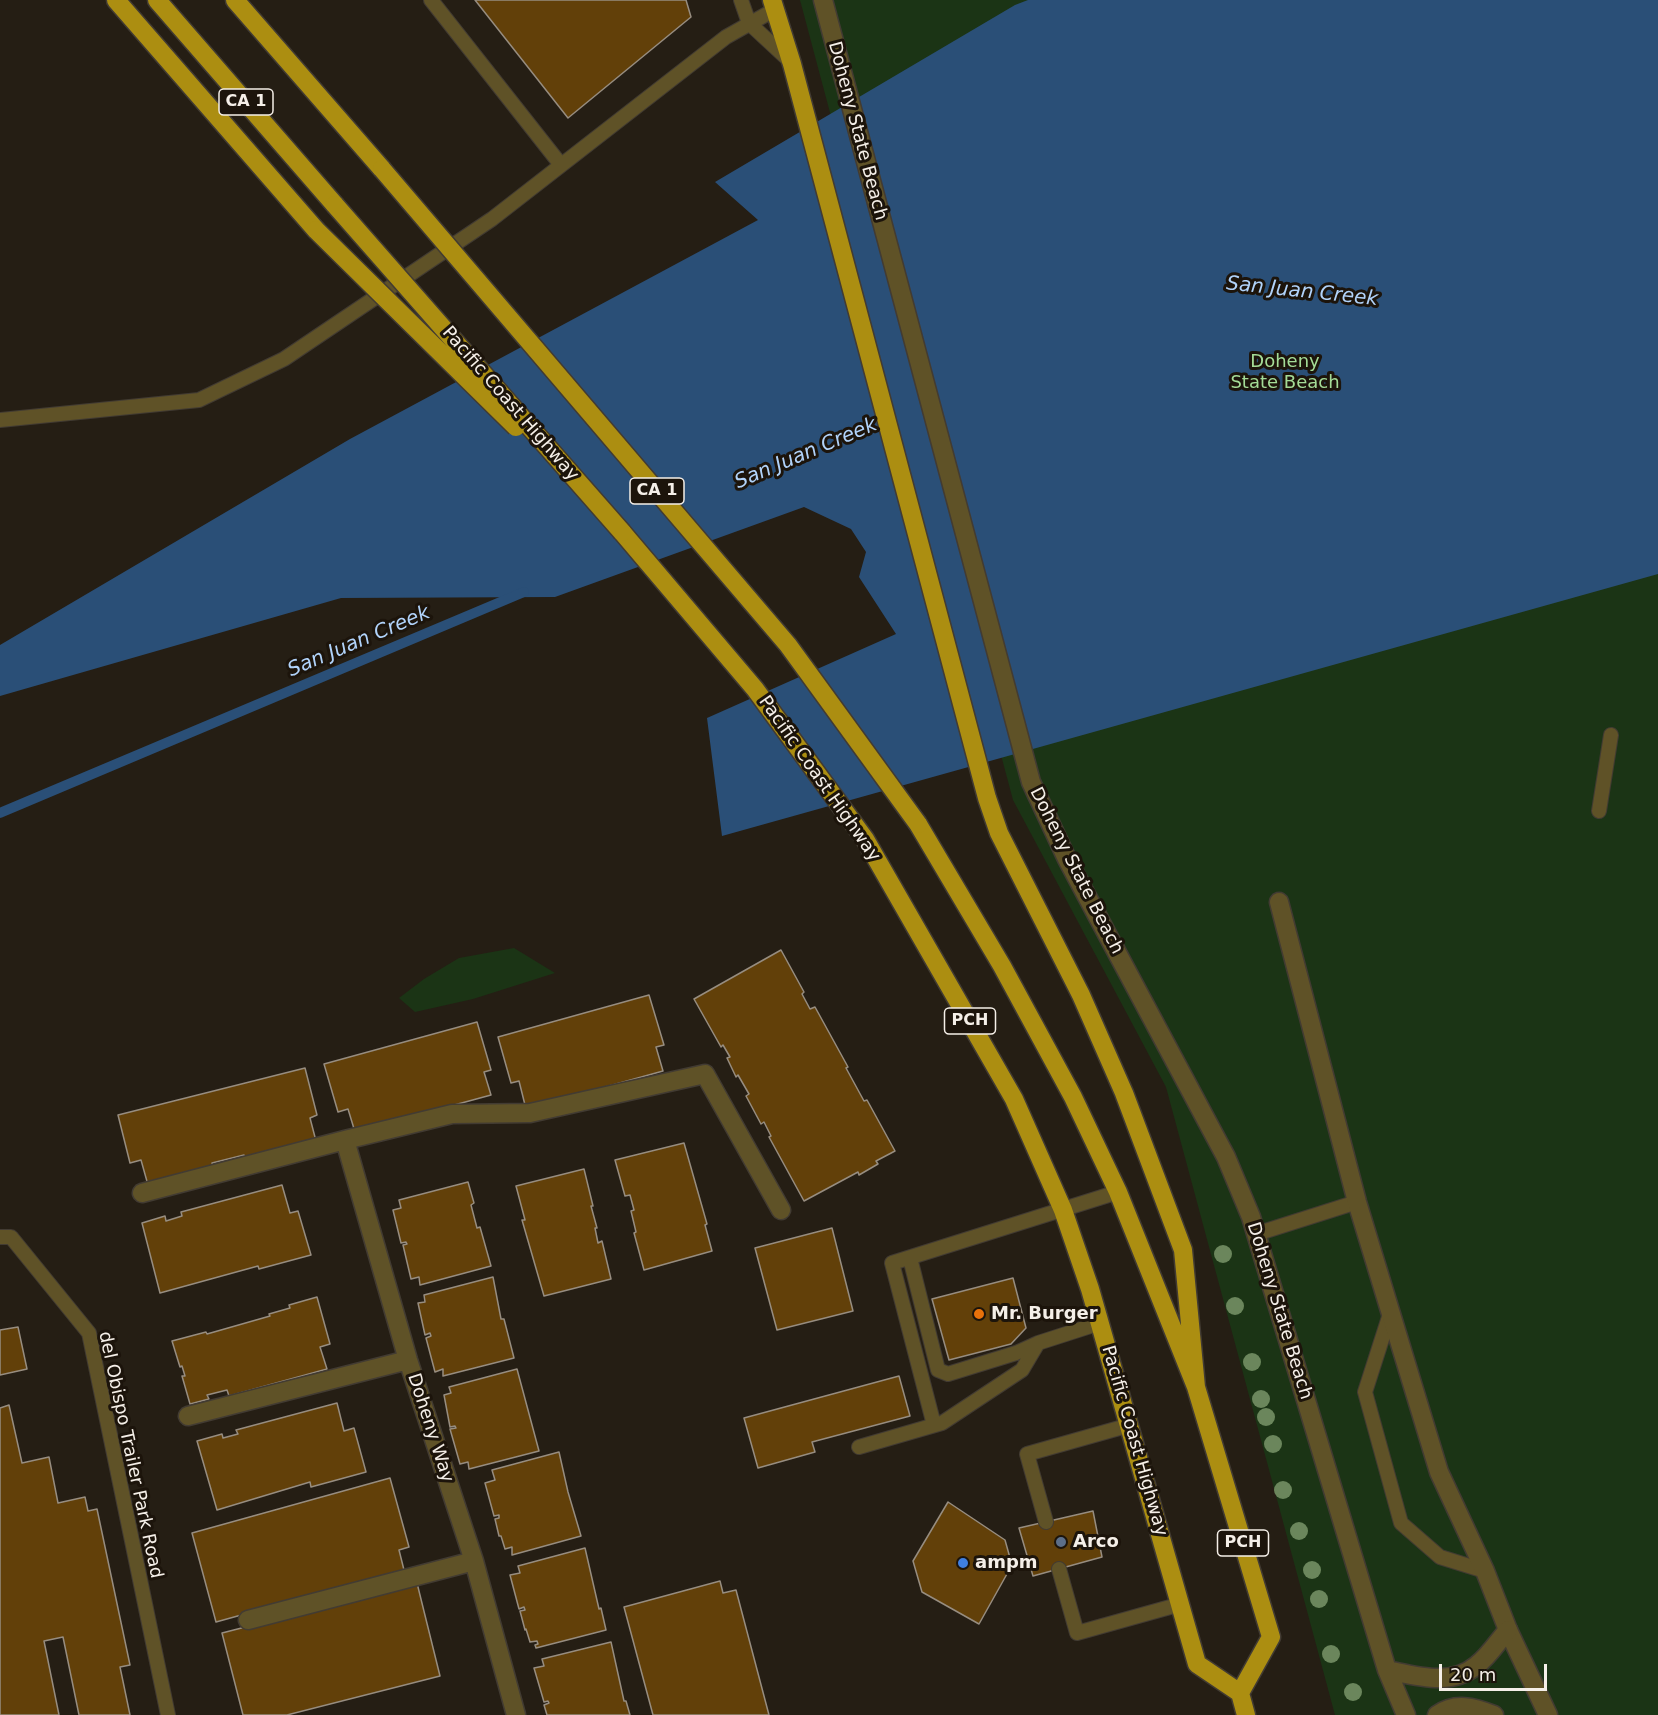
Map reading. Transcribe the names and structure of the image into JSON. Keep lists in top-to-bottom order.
{
  "streets": {
    "highway": ["CA 1", "Pacific Coast Highway", "PCH"],
    "street": ["Doheny State Beach", "Doheny Way"],
    "lane": ["del Obispo Trailer Park Road"]
  },
  "crossings": [
    ["CA 1", "PCH"],
    ["Pacific Coast Highway", "PCH"]
  ],
  "water": ["San Juan Creek"],
  "parks": ["Doheny State Beach"],
  "places": ["Mr. Burger", "Arco", "ampm"],
  "scale_bar": "20 m"
}
